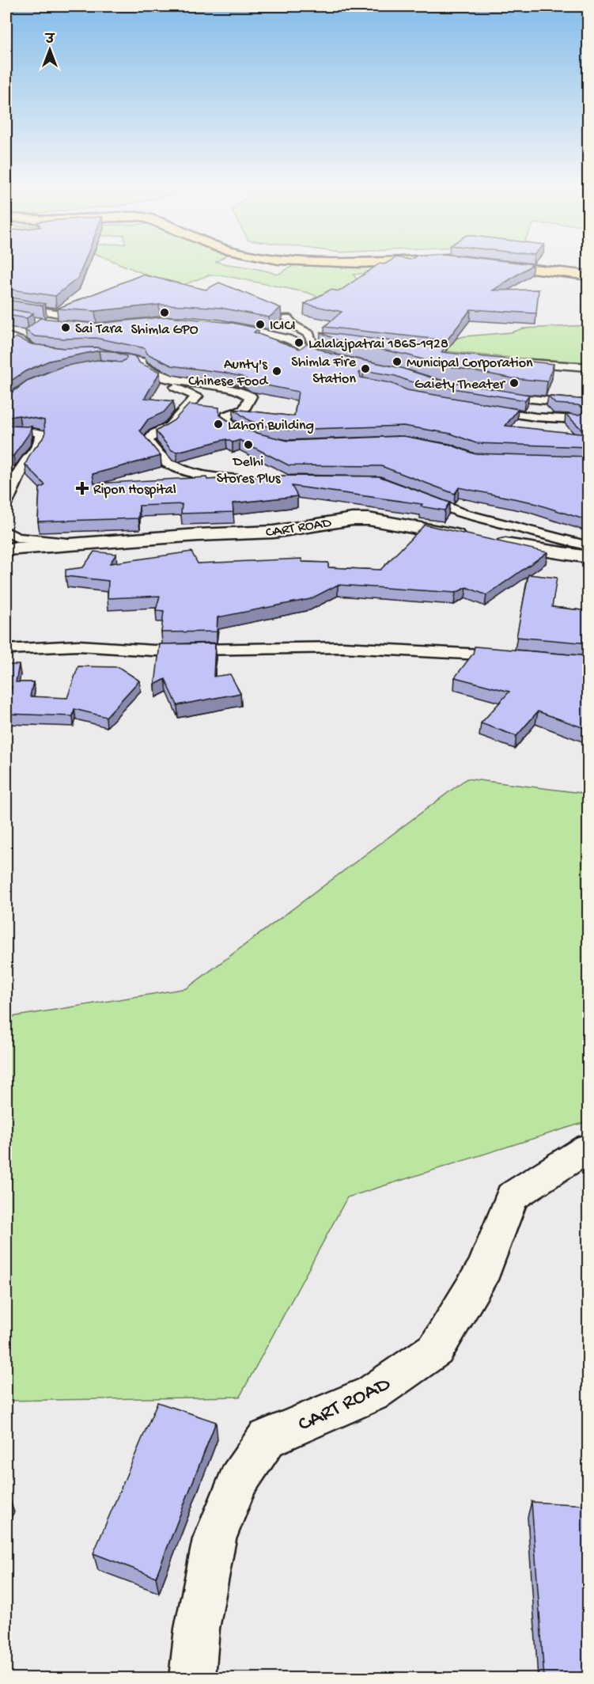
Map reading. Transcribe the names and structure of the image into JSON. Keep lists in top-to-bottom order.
{
  "streets": {
    "main road": ["CART ROAD"]
  },
  "places": {
    "other": [
      "Shimla GPO",
      "ICICI",
      "Sai Tara",
      "Lalalajpatrai 1865-1928",
      "Municipal Corporation",
      "Shimla Fire Station",
      "Aunty's Chinese Food",
      "Gaiety Theater",
      "Lahori Building",
      "Delhi Stores Plus"
    ],
    "health": ["Ripon Hospital"]
  },
  "north": "top"
}
